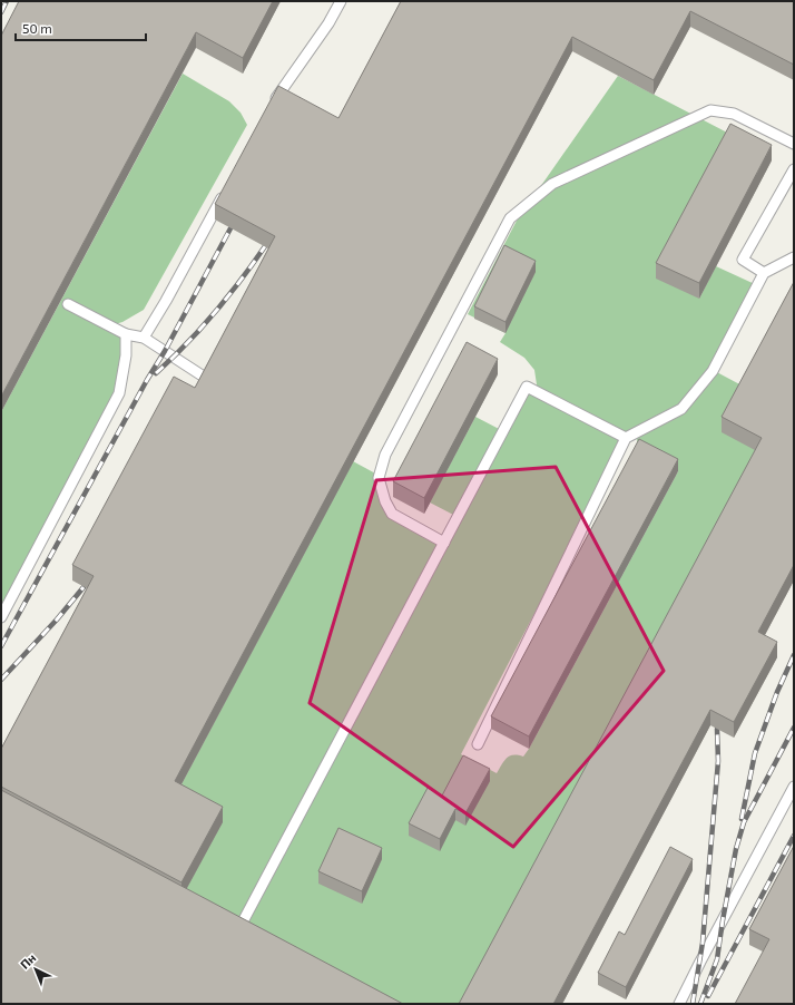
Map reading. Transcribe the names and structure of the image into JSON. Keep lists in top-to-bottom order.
{
  "scale_bar": "50 m",
  "north": "top left"
}
